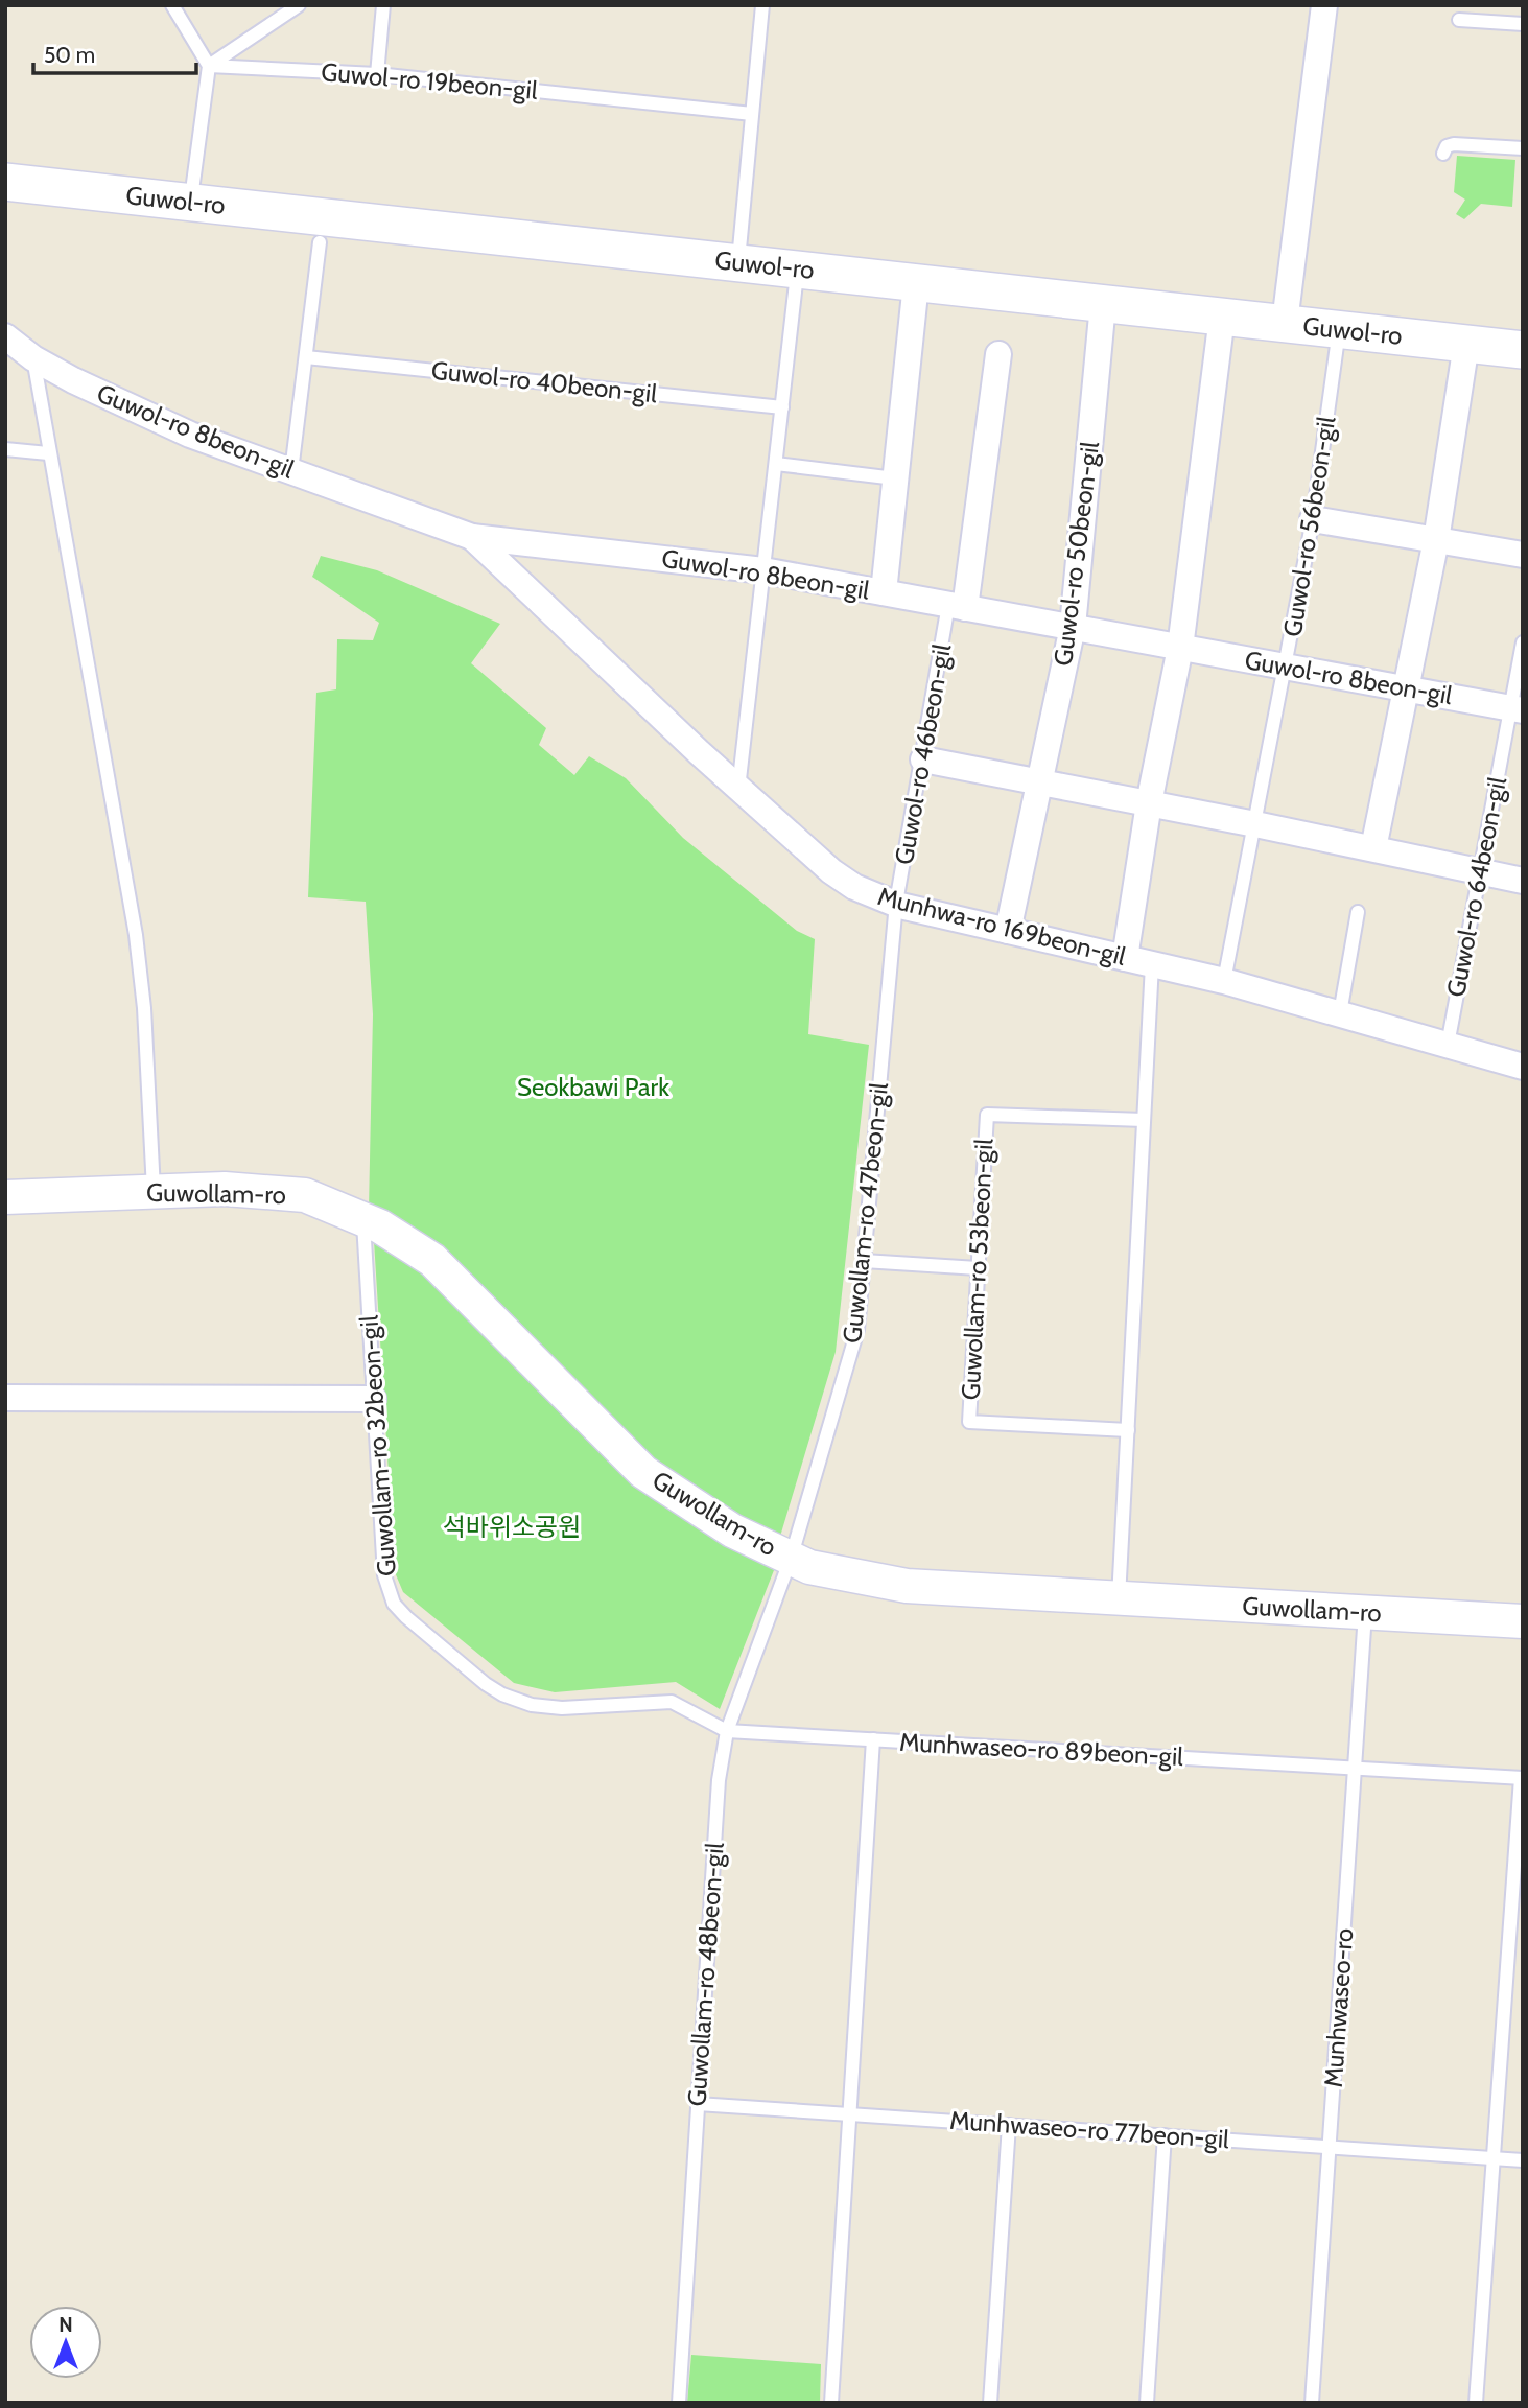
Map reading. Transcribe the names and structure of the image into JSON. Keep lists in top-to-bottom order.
{
  "streets": {
    "main road": ["Guwol-ro"],
    "street": [
      "Guwol-ro 8beon-gil",
      "Guwol-ro 50beon-gil",
      "Munhwa-ro 169beon-gil",
      "Guwollam-ro"
    ],
    "lane": [
      "Guwol-ro 19beon-gil",
      "Guwol-ro 40beon-gil",
      "Guwol-ro 56beon-gil",
      "Guwol-ro 46beon-gil",
      "Guwol-ro 64beon-gil",
      "Guwollam-ro 47beon-gil",
      "Guwollam-ro 53beon-gil",
      "Guwollam-ro 32beon-gil",
      "Munhwaseo-ro 89beon-gil",
      "Guwollam-ro 48beon-gil",
      "Munhwaseo-ro",
      "Munhwaseo-ro 77beon-gil"
    ]
  },
  "crossings": [
    ["Guwol-ro", "Guwol-ro 56beon-gil"],
    ["Guwol-ro", "Guwol-ro 50beon-gil"],
    ["Guwol-ro 8beon-gil", "Guwol-ro 56beon-gil"],
    ["Guwol-ro 8beon-gil", "Guwol-ro 50beon-gil"],
    ["Guwol-ro 8beon-gil", "Guwol-ro 46beon-gil"],
    ["Guwol-ro 8beon-gil", "Guwol-ro 64beon-gil"],
    ["Guwol-ro 8beon-gil", "Munhwa-ro 169beon-gil"],
    ["Guwol-ro 56beon-gil", "Munhwa-ro 169beon-gil"],
    ["Guwol-ro 50beon-gil", "Munhwa-ro 169beon-gil"],
    ["Guwol-ro 46beon-gil", "Munhwa-ro 169beon-gil"],
    ["Guwol-ro 46beon-gil", "Guwollam-ro 47beon-gil"],
    ["Guwol-ro 64beon-gil", "Munhwa-ro 169beon-gil"],
    ["Munhwa-ro 169beon-gil", "Guwollam-ro 47beon-gil"],
    ["Guwollam-ro", "Guwollam-ro 47beon-gil"],
    ["Guwollam-ro", "Guwollam-ro 32beon-gil"],
    ["Guwollam-ro", "Guwollam-ro 48beon-gil"],
    ["Guwollam-ro", "Munhwaseo-ro"],
    ["Guwollam-ro 47beon-gil", "Guwollam-ro 48beon-gil"],
    ["Guwollam-ro 32beon-gil", "Munhwaseo-ro 89beon-gil"],
    ["Guwollam-ro 32beon-gil", "Guwollam-ro 48beon-gil"],
    ["Munhwaseo-ro 89beon-gil", "Guwollam-ro 48beon-gil"],
    ["Munhwaseo-ro 89beon-gil", "Munhwaseo-ro"],
    ["Guwollam-ro 48beon-gil", "Munhwaseo-ro 77beon-gil"],
    ["Munhwaseo-ro", "Munhwaseo-ro 77beon-gil"]
  ],
  "parks": ["Seokbawi Park", "석바위소공원"],
  "scale_bar": "50 m",
  "north": "top"
}
